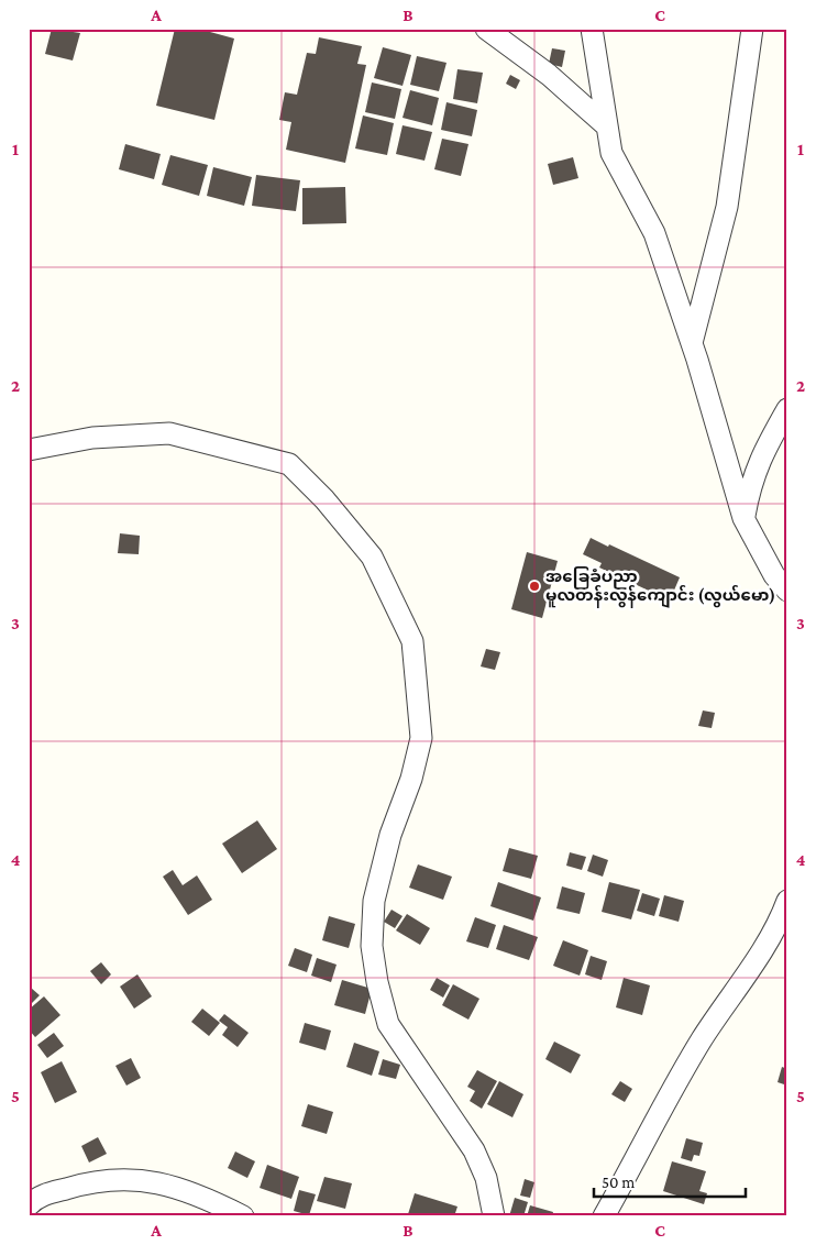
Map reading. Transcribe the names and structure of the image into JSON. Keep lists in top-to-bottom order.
{
  "places": ["အခြေခံပညာ မူလတန်းလွန်ကျောင်း (လွယ်မော)"],
  "scale_bar": "50 m",
  "grid": {
    "columns": ["A", "B", "C"],
    "rows": [
      "1",
      "2",
      "3",
      "4",
      "5"
    ]
  }
}
